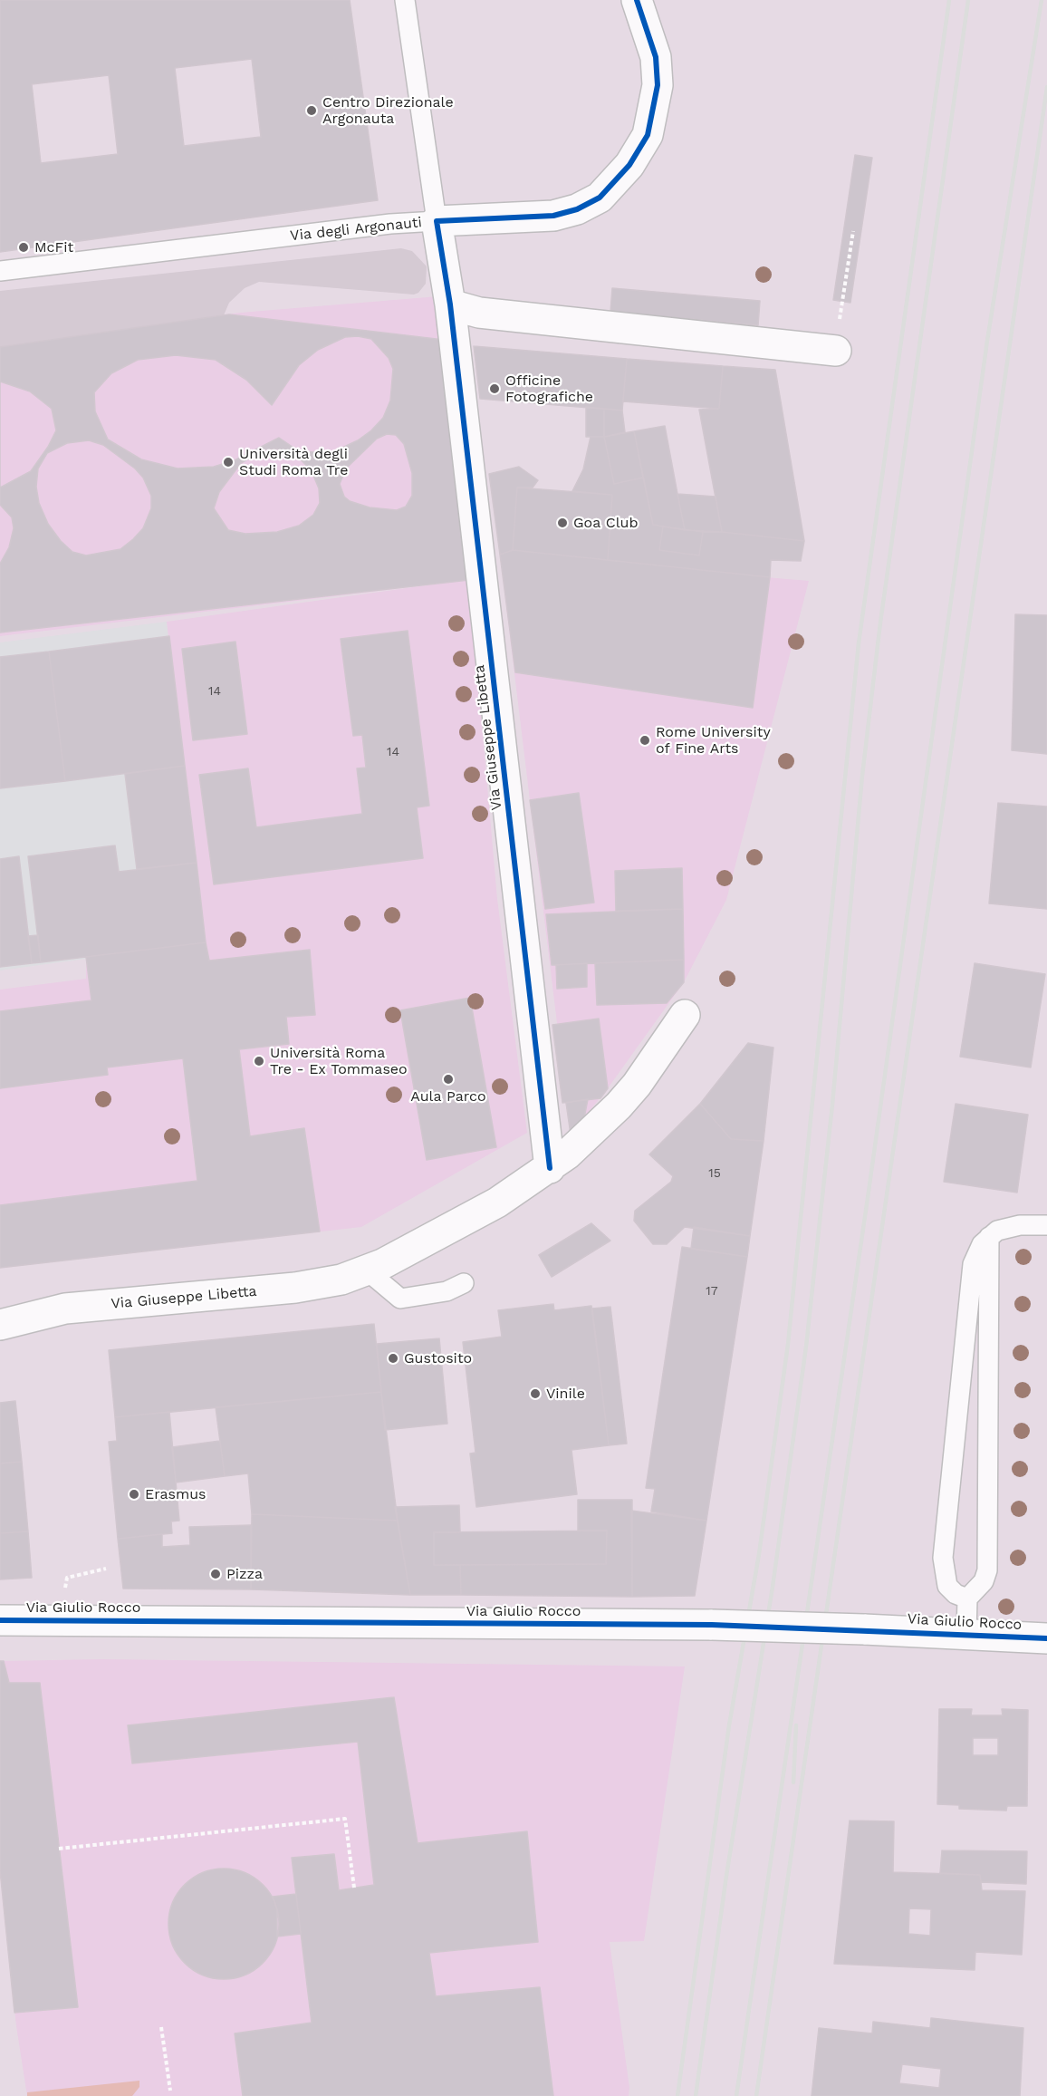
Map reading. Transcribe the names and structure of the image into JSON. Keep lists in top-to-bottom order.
{
  "streets": {
    "street": ["Via degli Argonauti", "Via Giuseppe Libetta", "Via Giulio Rocco"]
  },
  "crossings": [
    ["Via degli Argonauti", "Via Giuseppe Libetta"]
  ],
  "places": [
    "Centro Direzionale Argonauta",
    "McFit",
    "Officine Fotografiche",
    "Università degli Studi Roma Tre",
    "Goa Club",
    "Rome University of Fine Arts",
    "Università Roma Tre - Ex Tommaseo",
    "Aula Parco",
    "Gustosito",
    "Vinile",
    "Erasmus",
    "Pizza"
  ],
  "house_numbers": [
    "14",
    "14",
    "15",
    "17"
  ]
}
